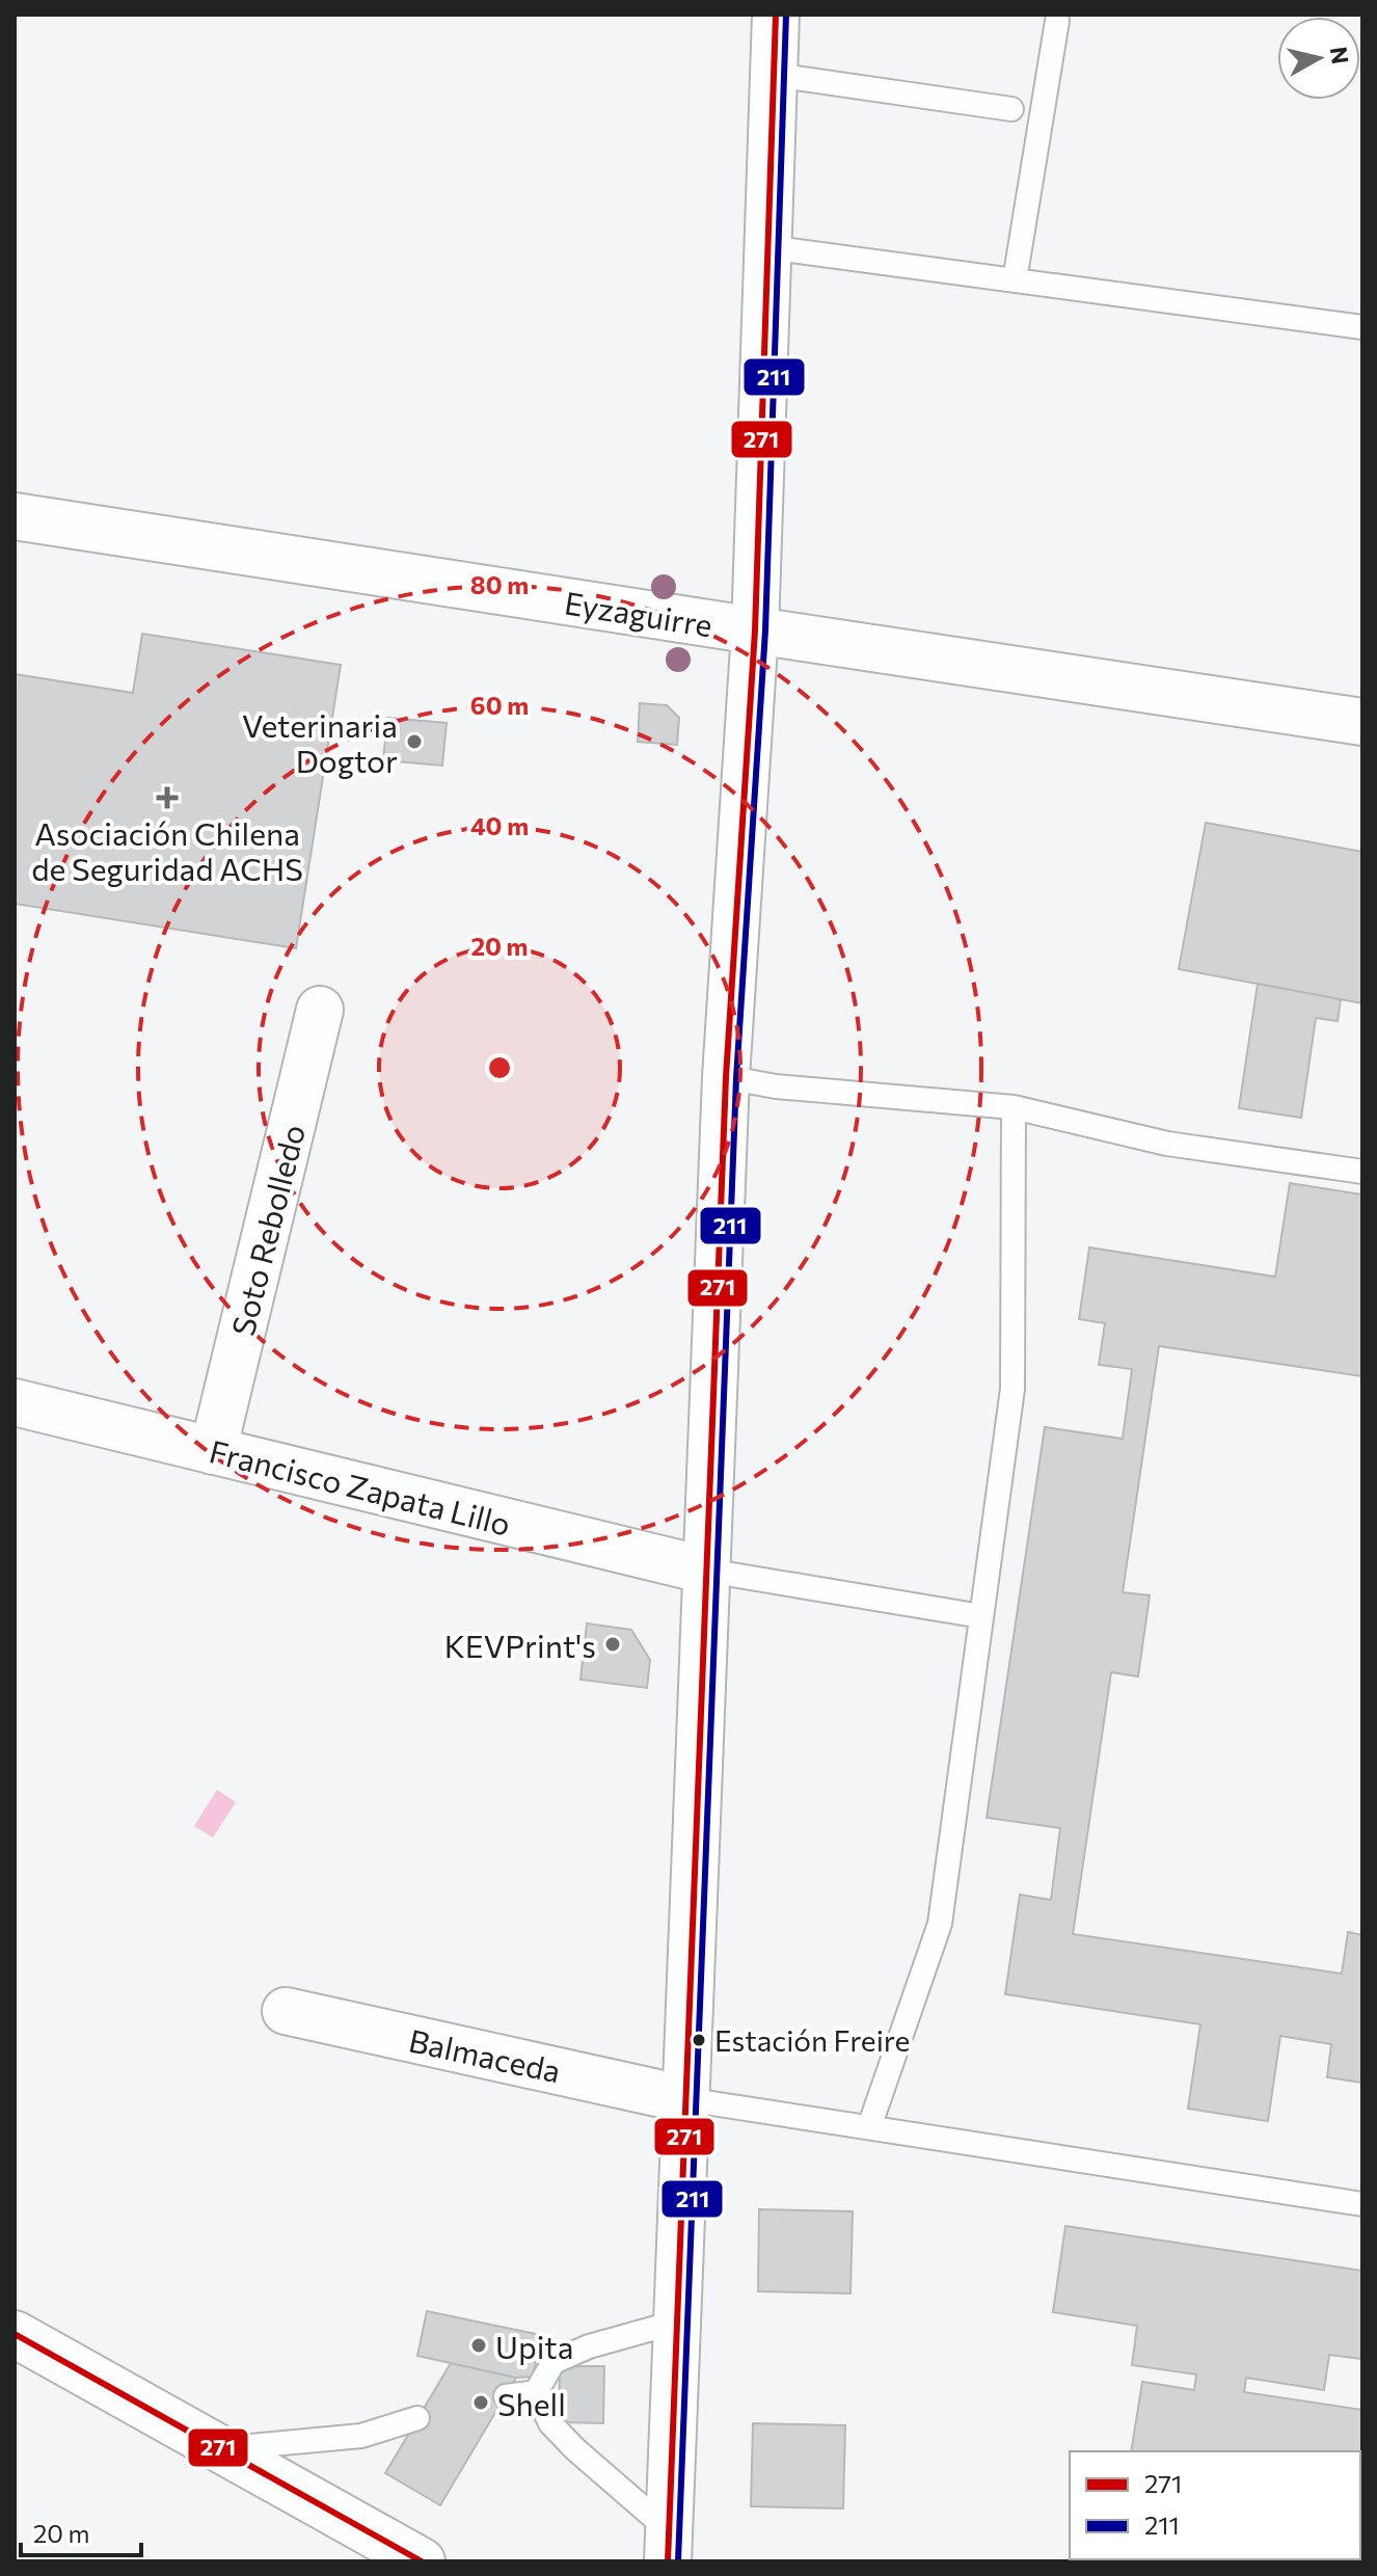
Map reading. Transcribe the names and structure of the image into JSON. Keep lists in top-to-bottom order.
{
  "streets": {
    "main road": [
      "Eyzaguirre",
      "Soto Rebolledo",
      "Francisco Zapata Lillo",
      "Balmaceda"
    ]
  },
  "crossings": [
    ["Soto Rebolledo", "Francisco Zapata Lillo"]
  ],
  "places": {
    "other": [
      "Veterinaria Dogtor",
      "KEVPrint's",
      "Estación Freire",
      "Upita",
      "Shell"
    ],
    "health": ["Asociación Chilena de Seguridad ACHS"]
  },
  "lines": ["transit line 271", "transit line 211"],
  "legend": ["271", "211"],
  "scale_bar": "20 m",
  "north": "right",
  "rings": [
    "80 m",
    "60 m",
    "40 m",
    "20 m"
  ]
}
